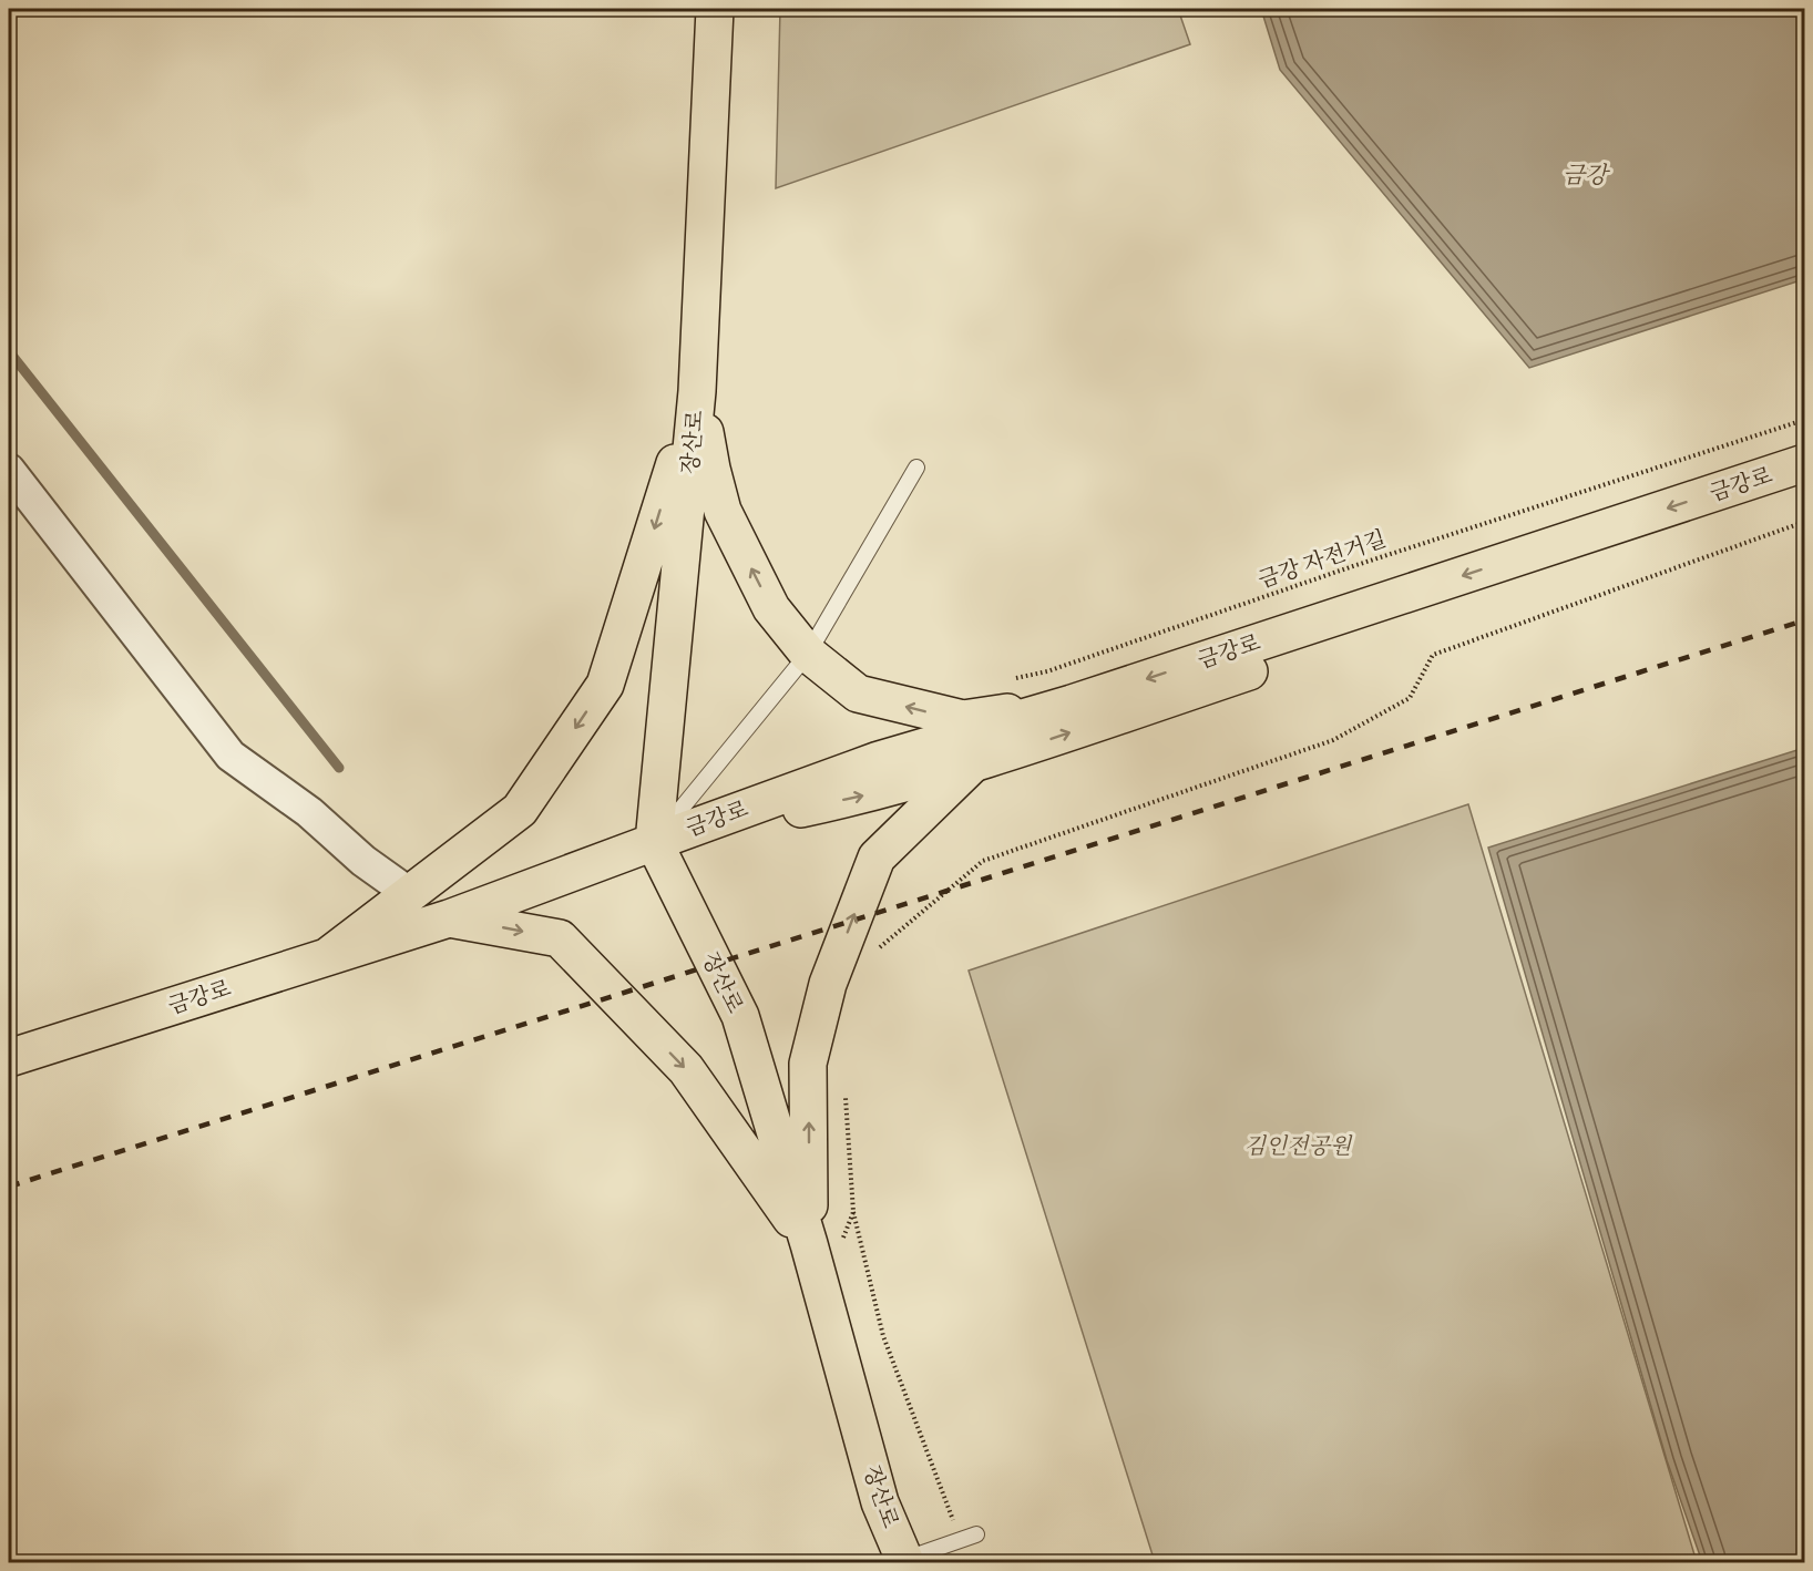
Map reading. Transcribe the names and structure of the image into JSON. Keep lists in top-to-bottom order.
{
  "streets": {
    "main road": ["장산로", "금강로"],
    "path": ["금강 자전거길"]
  },
  "crossings": [
    ["장산로", "금강로"]
  ],
  "water": ["금강"],
  "parks": ["김인전공원"]
}
